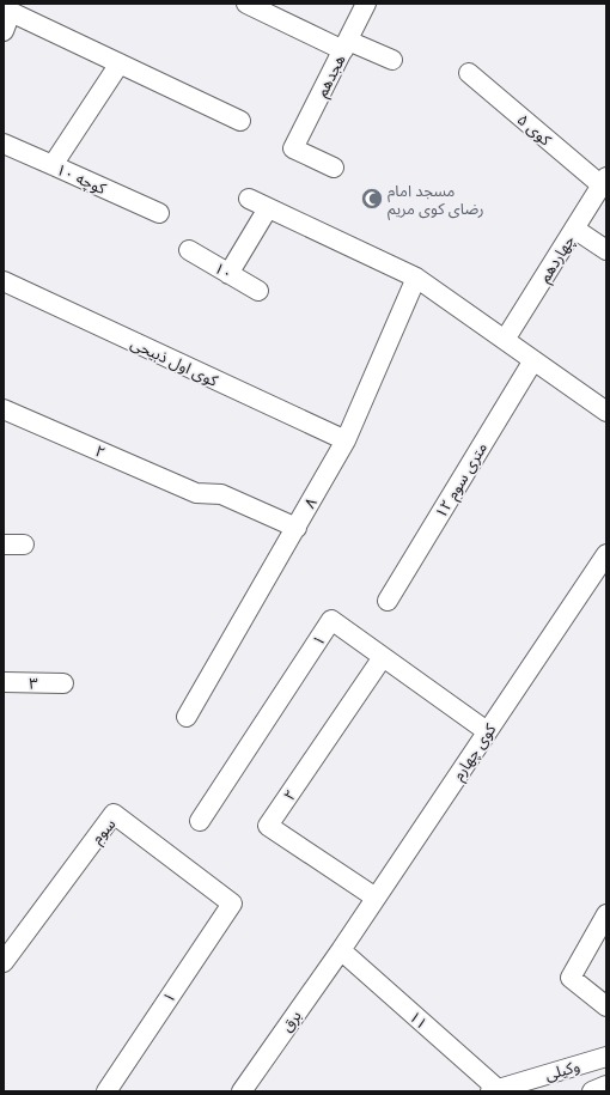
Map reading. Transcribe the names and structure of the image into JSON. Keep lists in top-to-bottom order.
{
  "streets": {
    "street": [
      "هجدهم",
      "کوی ۵",
      "کوچه ۱۰",
      "چهاردهم",
      "۱۰",
      "کوی اول ذبیحی",
      "۲",
      "۱۲ متری سوم",
      "۸",
      "۱",
      "۳",
      "کوی چهارم",
      "سوم",
      "۱۱",
      "برق",
      "وکیلی"
    ]
  },
  "crossings": [
    ["کوی ۵", "چهاردهم"],
    ["کوی اول ذبیحی", "۸"],
    ["۲", "۸"],
    ["۲", "۱"],
    ["۲", "کوی چهارم"],
    ["۱", "کوی چهارم"],
    ["۱", "سوم"],
    ["کوی چهارم", "۱۱"],
    ["کوی چهارم", "برق"],
    ["۱۱", "برق"],
    ["۱۱", "وکیلی"]
  ],
  "places": {
    "mosque": ["مسجد امام رضای کوی مریم"]
  }
}
